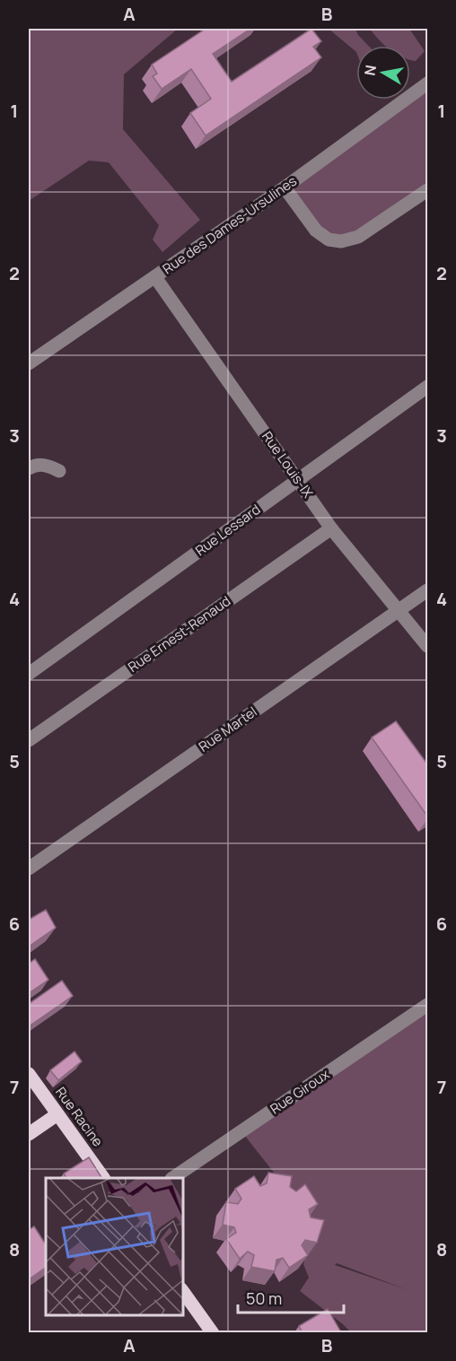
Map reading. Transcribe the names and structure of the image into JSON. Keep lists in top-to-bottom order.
{
  "streets": {
    "main road": ["Rue Racine"],
    "street": [
      "Rue des Dames-Ursulines",
      "Rue Louis-IX",
      "Rue Lessard",
      "Rue Ernest-Renaud",
      "Rue Martel",
      "Rue Giroux"
    ]
  },
  "crossings": [
    ["Rue des Dames-Ursulines", "Rue Louis-IX"],
    ["Rue Louis-IX", "Rue Lessard"],
    ["Rue Louis-IX", "Rue Ernest-Renaud"],
    ["Rue Louis-IX", "Rue Martel"]
  ],
  "scale_bar": "50 m",
  "north": "left",
  "grid": {
    "columns": ["A", "B"],
    "rows": [
      "1",
      "2",
      "3",
      "4",
      "5",
      "6",
      "7",
      "8"
    ]
  }
}
